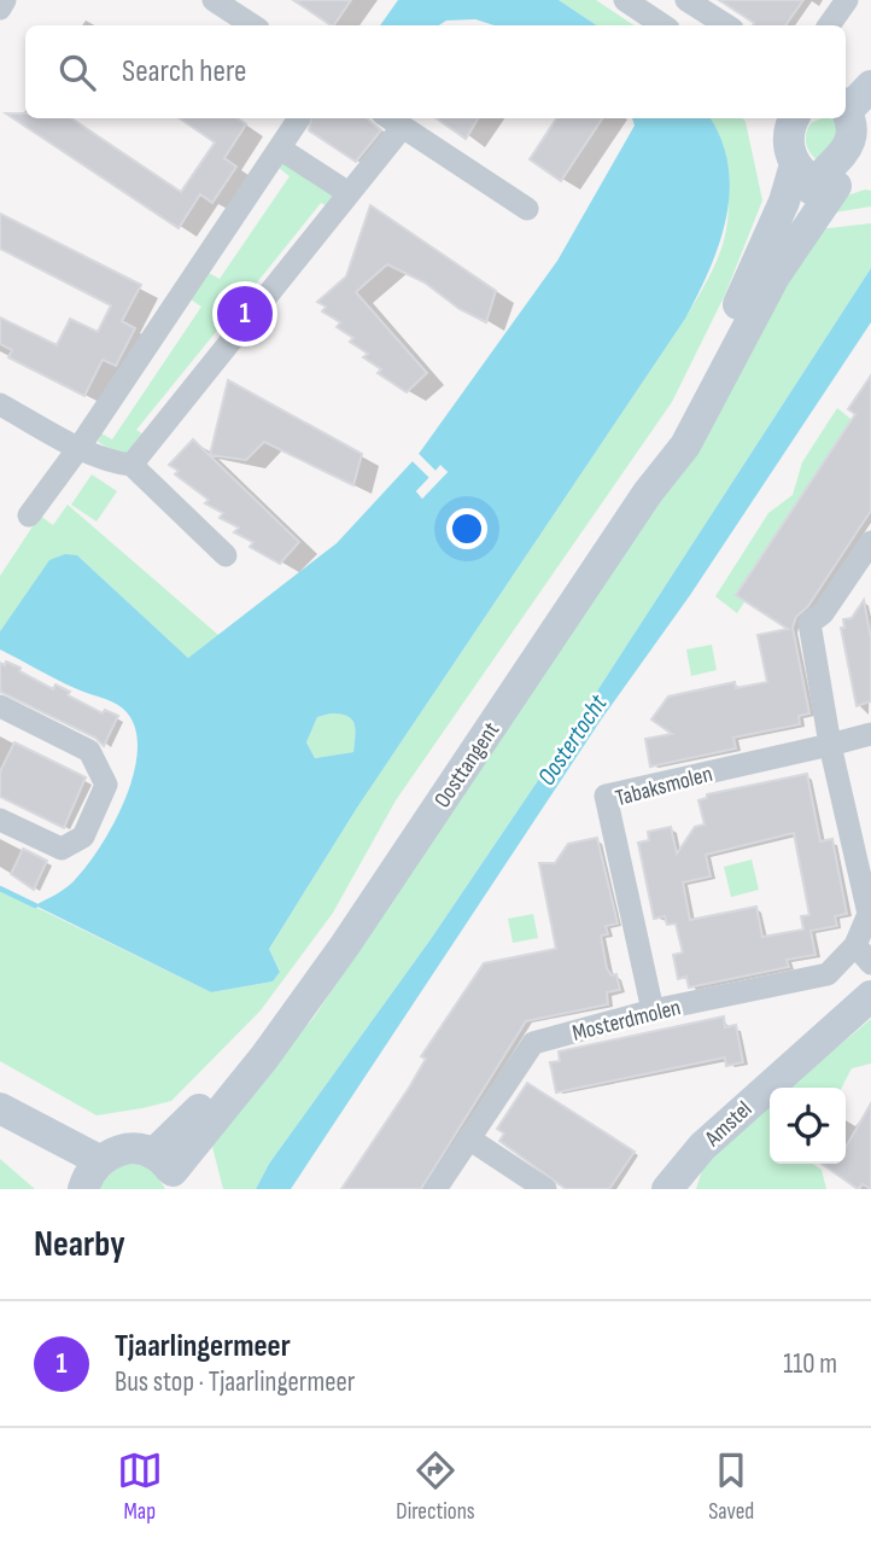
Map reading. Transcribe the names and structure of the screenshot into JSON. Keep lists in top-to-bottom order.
{
  "streets": {
    "main road": ["Oosttangent", "Amstel"],
    "street": ["Tabaksmolen", "Mosterdmolen"]
  },
  "crossings": [
    ["Tabaksmolen", "Mosterdmolen"]
  ],
  "water": ["Oostertocht"],
  "page": {
    "search": "Search here",
    "pins": "1",
    "heading": "Nearby",
    "list": [
      {
        "mark": "1",
        "name": "Tjaarlingermeer",
        "note": "Bus stop · Tjaarlingermeer",
        "value": "110 m"
      }
    ],
    "nav": ["Map", "Directions", "Saved"]
  }
}
